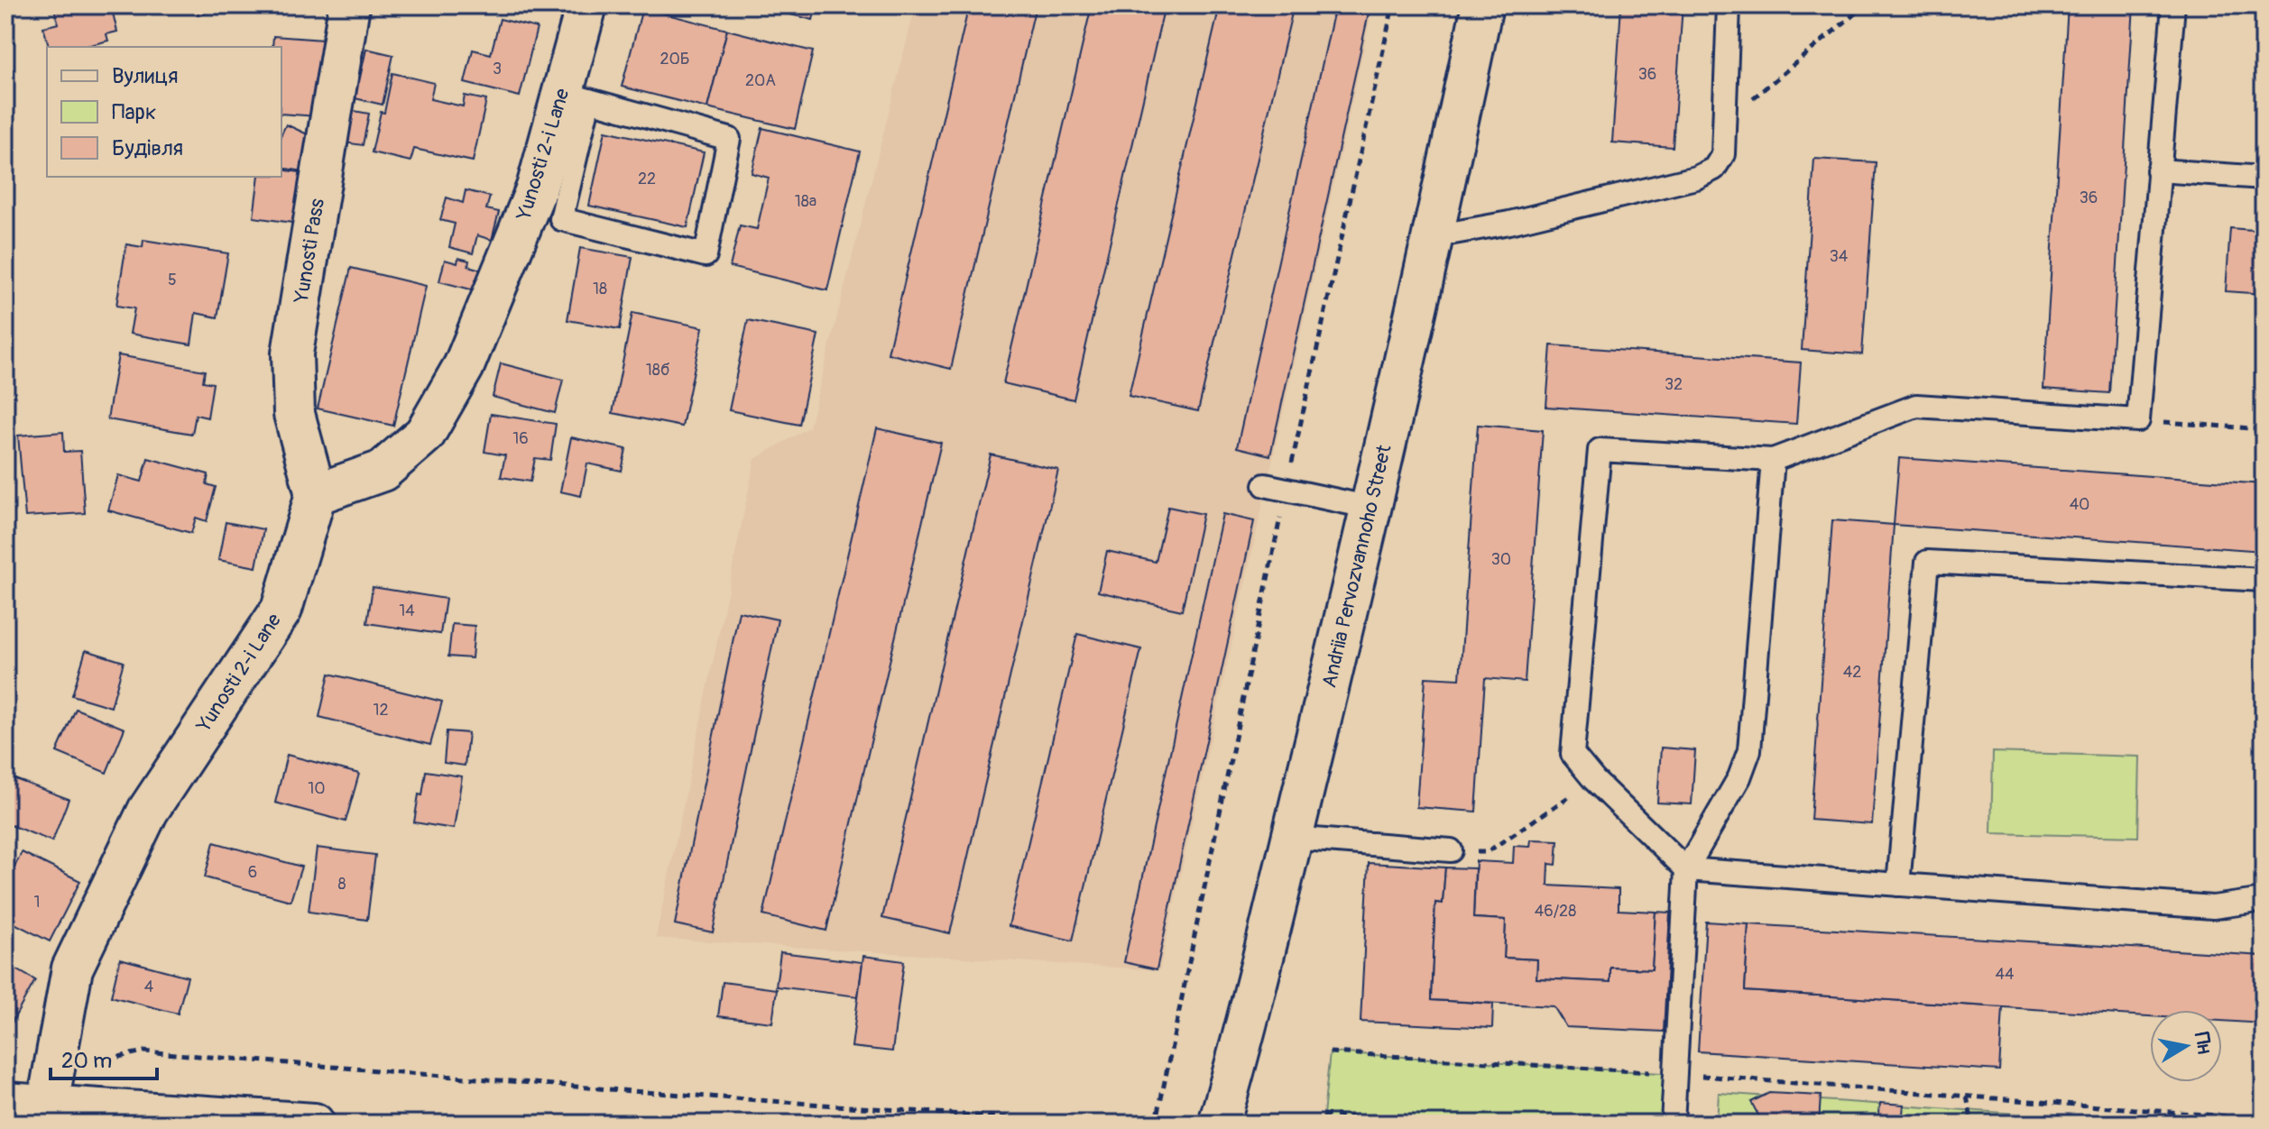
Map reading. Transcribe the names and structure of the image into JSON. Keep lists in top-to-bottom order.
{
  "streets": {
    "street": ["Yunosti 2-i Lane", "Yunosti Pass", "Andriia Pervozvannoho Street"]
  },
  "crossings": [
    ["Yunosti 2-i Lane", "Yunosti Pass"]
  ],
  "house_numbers": [
    "20Б",
    "3",
    "36",
    "20А",
    "22",
    "36",
    "18а",
    "34",
    "5",
    "18",
    "18б",
    "32",
    "16",
    "40",
    "30",
    "14",
    "42",
    "12",
    "10",
    "6",
    "8",
    "1",
    "46/28",
    "44",
    "4"
  ],
  "legend": ["Вулиця", "Парк", "Будівля"],
  "scale_bar": "20 m",
  "north": "right"
}
